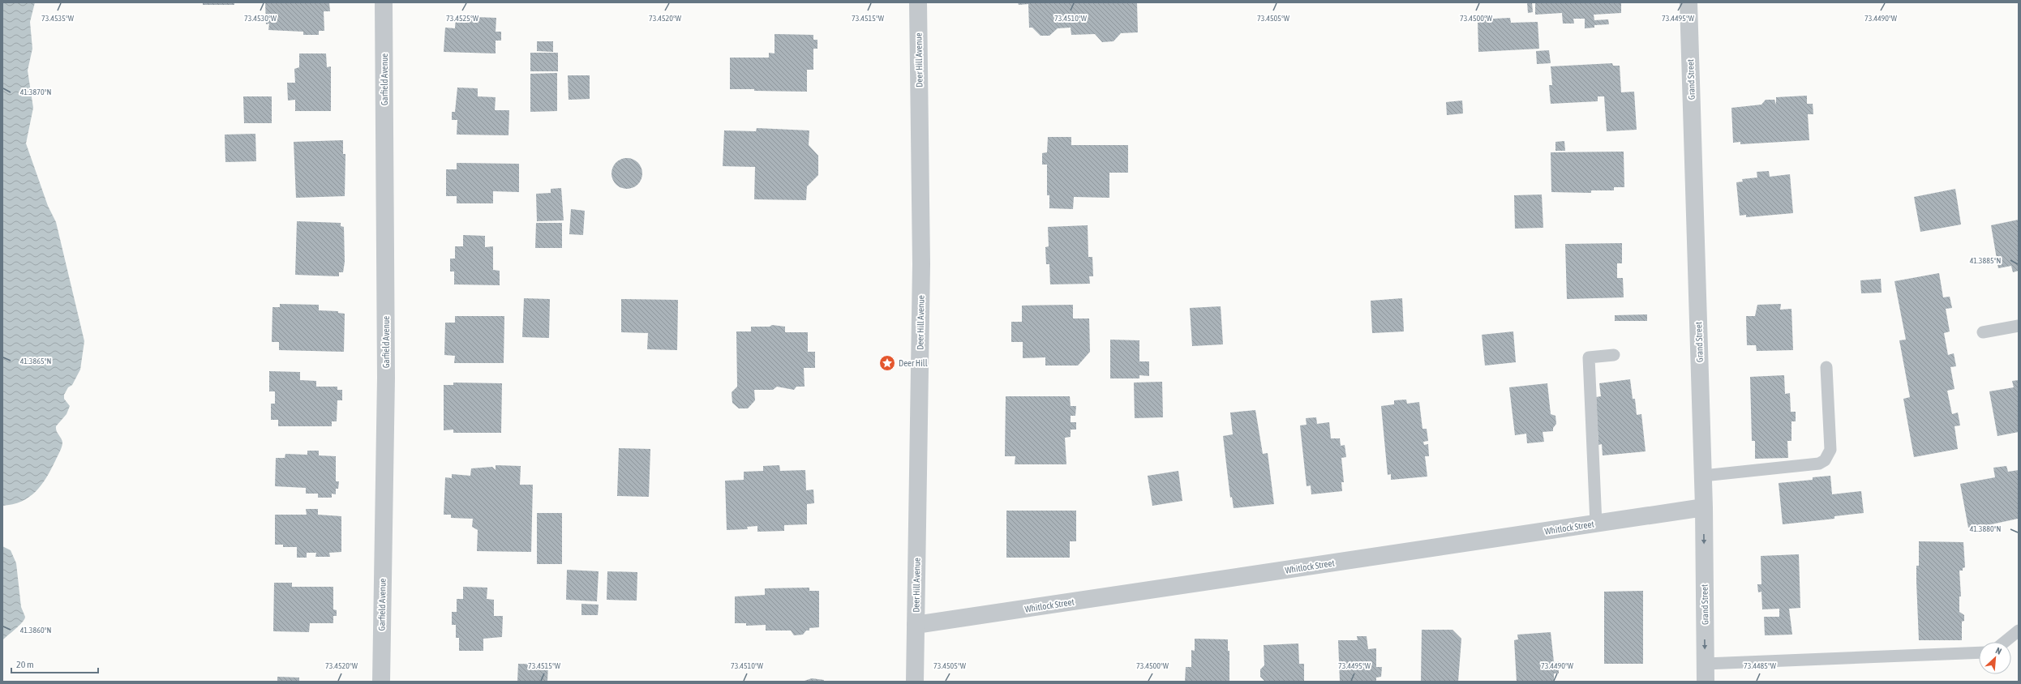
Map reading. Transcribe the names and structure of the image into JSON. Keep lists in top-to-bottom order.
{
  "streets": {
    "street": [
      "Deer Hill Avenue",
      "Garfield Avenue",
      "Grand Street",
      "Whitlock Street"
    ]
  },
  "crossings": [
    ["Deer Hill Avenue", "Whitlock Street"],
    ["Grand Street", "Whitlock Street"]
  ],
  "places": {
    "place": ["Deer Hill"]
  },
  "scale_bar": "20 m",
  "north": "top right",
  "coordinates": [
    "73.4535°W",
    "73.4530°W",
    "73.4525°W",
    "73.4520°W",
    "73.4515°W",
    "73.4510°W",
    "73.4500°W",
    "73.4495°W",
    "73.4505°W",
    "73.4490°W",
    "41.3870°N",
    "41.3885°N",
    "41.3865°N",
    "41.3880°N",
    "41.3860°N",
    "73.4485°W"
  ]
}
